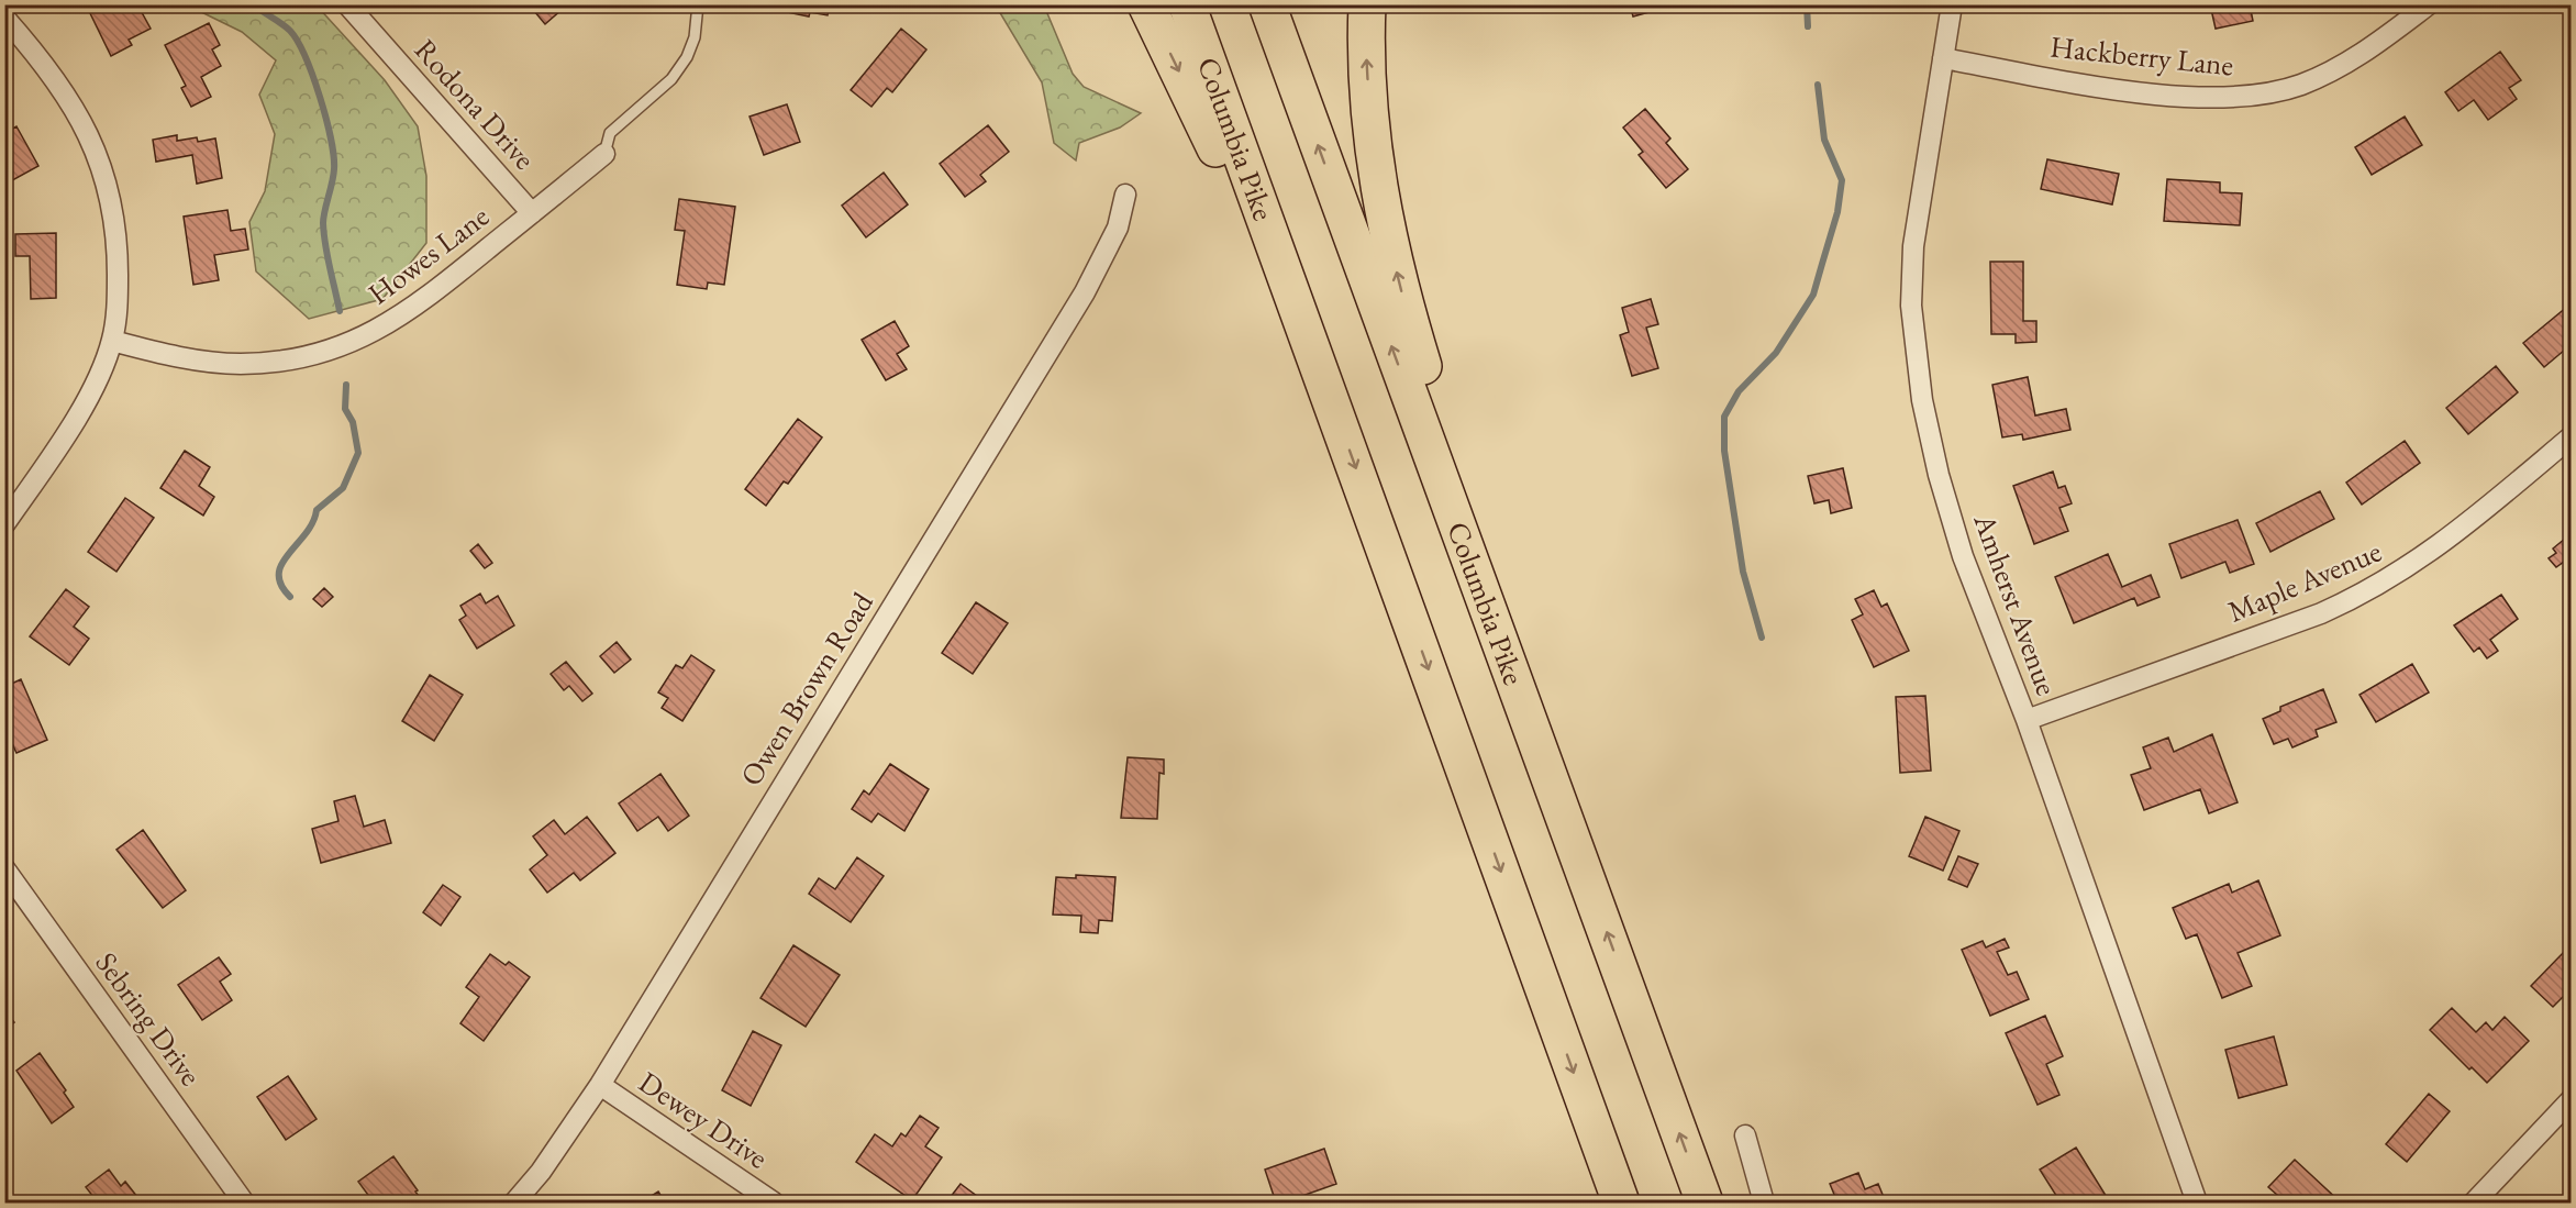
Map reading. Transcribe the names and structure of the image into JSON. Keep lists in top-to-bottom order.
{
  "streets": {
    "highway": ["Columbia Pike"],
    "street": [
      "Hackberry Lane",
      "Rodona Drive",
      "Howes Lane",
      "Maple Avenue",
      "Amherst Avenue",
      "Owen Brown Road",
      "Sebring Drive",
      "Dewey Drive"
    ]
  },
  "crossings": [
    ["Hackberry Lane", "Amherst Avenue"],
    ["Rodona Drive", "Howes Lane"],
    ["Maple Avenue", "Amherst Avenue"],
    ["Owen Brown Road", "Dewey Drive"]
  ]
}
